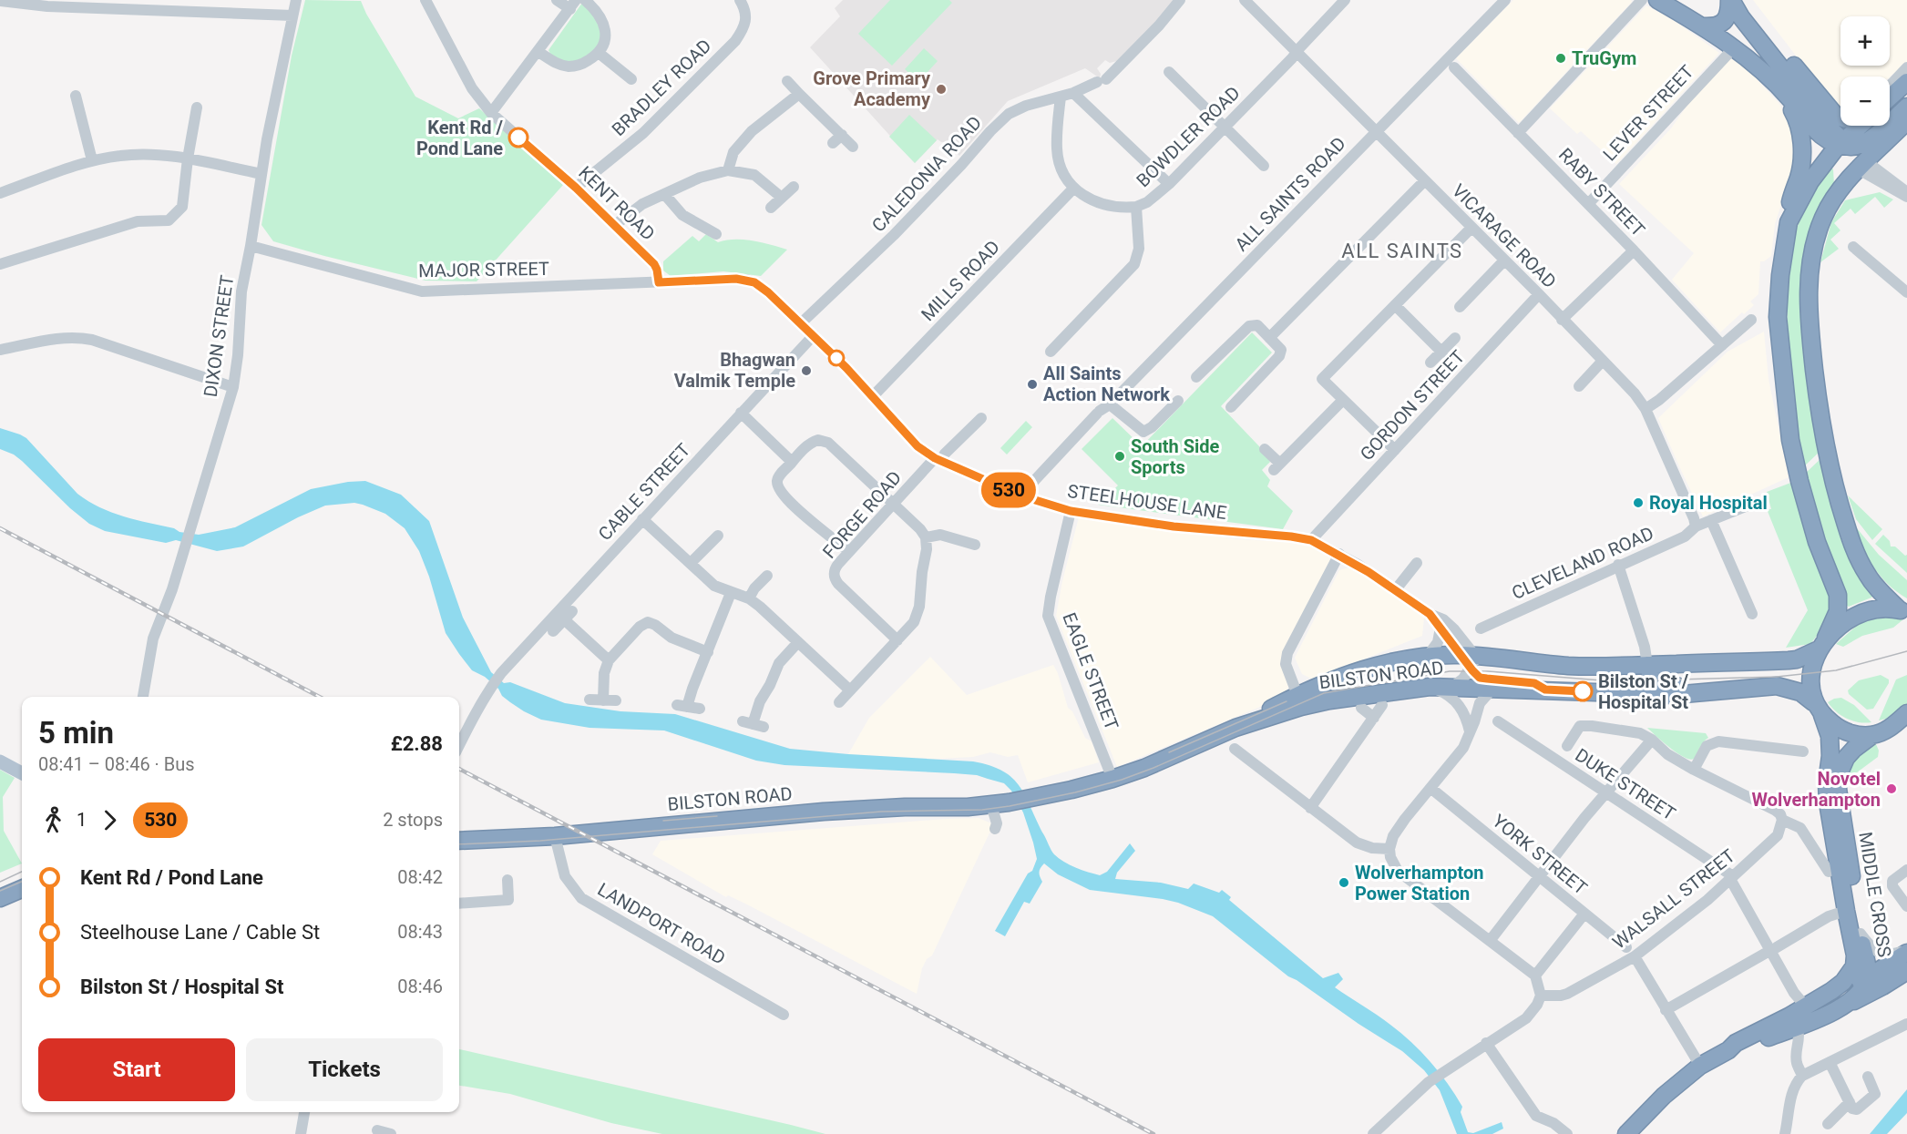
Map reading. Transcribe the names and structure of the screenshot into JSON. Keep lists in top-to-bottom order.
{
  "streets": {
    "highway": ["BILSTON ROAD", "MIDDLE CROSS"],
    "street": [
      "BRADLEY ROAD",
      "LEVER STREET",
      "BOWDLER ROAD",
      "CALEDONIA ROAD",
      "RABY STREET",
      "ALL SAINTS ROAD",
      "KENT ROAD",
      "VICARAGE ROAD",
      "MAJOR STREET",
      "MILLS ROAD",
      "DIXON STREET",
      "GORDON STREET",
      "CABLE STREET",
      "STEELHOUSE LANE",
      "FORGE ROAD",
      "CLEVELAND ROAD",
      "EAGLE STREET",
      "DUKE STREET",
      "YORK STREET",
      "WALSALL STREET",
      "LANDPORT ROAD"
    ]
  },
  "crossings": [
    ["BRADLEY ROAD", "KENT ROAD"],
    ["LEVER STREET", "RABY STREET"],
    ["BOWDLER ROAD", "VICARAGE ROAD"],
    ["CALEDONIA ROAD", "STEELHOUSE LANE"],
    ["ALL SAINTS ROAD", "VICARAGE ROAD"],
    ["ALL SAINTS ROAD", "STEELHOUSE LANE"],
    ["KENT ROAD", "MAJOR STREET"],
    ["KENT ROAD", "STEELHOUSE LANE"],
    ["VICARAGE ROAD", "GORDON STREET"],
    ["VICARAGE ROAD", "CLEVELAND ROAD"],
    ["MAJOR STREET", "DIXON STREET"],
    ["MAJOR STREET", "STEELHOUSE LANE"],
    ["MILLS ROAD", "STEELHOUSE LANE"],
    ["GORDON STREET", "STEELHOUSE LANE"],
    ["CABLE STREET", "STEELHOUSE LANE"],
    ["STEELHOUSE LANE", "FORGE ROAD"],
    ["STEELHOUSE LANE", "EAGLE STREET"],
    ["STEELHOUSE LANE", "BILSTON ROAD"],
    ["EAGLE STREET", "BILSTON ROAD"],
    ["BILSTON ROAD", "MIDDLE CROSS"],
    ["BILSTON ROAD", "LANDPORT ROAD"],
    ["DUKE STREET", "WALSALL STREET"],
    ["YORK STREET", "WALSALL STREET"]
  ],
  "districts": ["ALL SAINTS"],
  "places": [
    "TruGym",
    "Grove Primary Academy",
    "Kent Rd / Pond Lane",
    "Bhagwan Valmik Temple",
    "All Saints Action Network",
    "South Side Sports",
    "Royal Hospital",
    "Bilston St / Hospital St",
    "Novotel Wolverhampton",
    "Wolverhampton Power Station"
  ],
  "lines": ["bus line 530"],
  "page": {
    "on_map": "530",
    "map_buttons": ["+", "−"],
    "heading": ["5 min", "08:41 – 08:46 · Bus", "£2.88"],
    "legs": ["1", "530", "2 stops"],
    "list": [
      {
        "name": "Kent Rd / Pond Lane",
        "value": "08:42"
      },
      {
        "name": "Steelhouse Lane / Cable St",
        "value": "08:43"
      },
      {
        "name": "Bilston St / Hospital St",
        "value": "08:46"
      }
    ],
    "buttons": ["Start", "Tickets"]
  }
}
